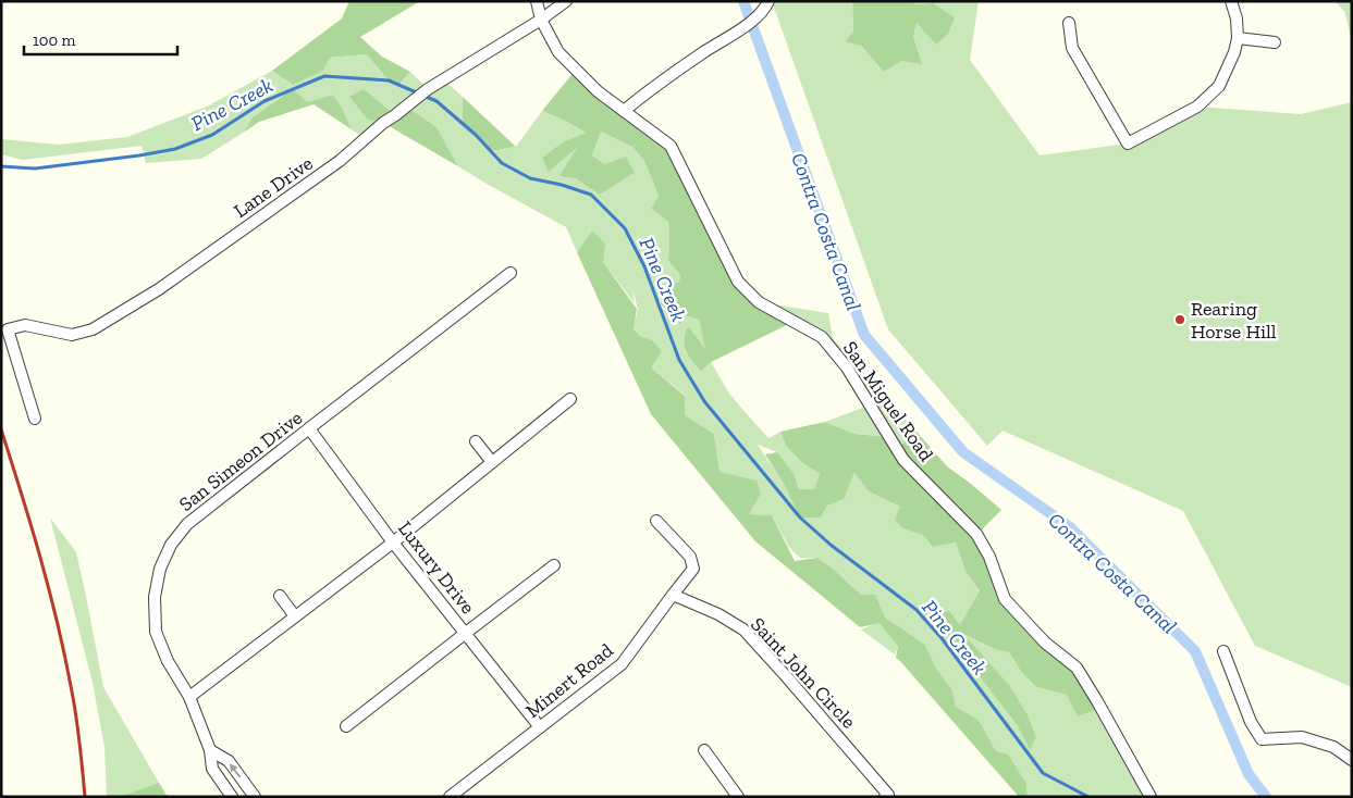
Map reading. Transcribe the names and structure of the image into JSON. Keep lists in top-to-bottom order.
{
  "streets": {
    "street": [
      "Lane Drive",
      "San Miguel Road",
      "San Simeon Drive",
      "Luxury Drive",
      "Saint John Circle",
      "Minert Road"
    ]
  },
  "crossings": [
    ["Lane Drive", "San Miguel Road"],
    ["San Simeon Drive", "Luxury Drive"],
    ["Luxury Drive", "Minert Road"],
    ["Saint John Circle", "Minert Road"]
  ],
  "water": ["Pine Creek", "Contra Costa Canal"],
  "places": ["Rearing Horse Hill"],
  "scale_bar": "100 m"
}
